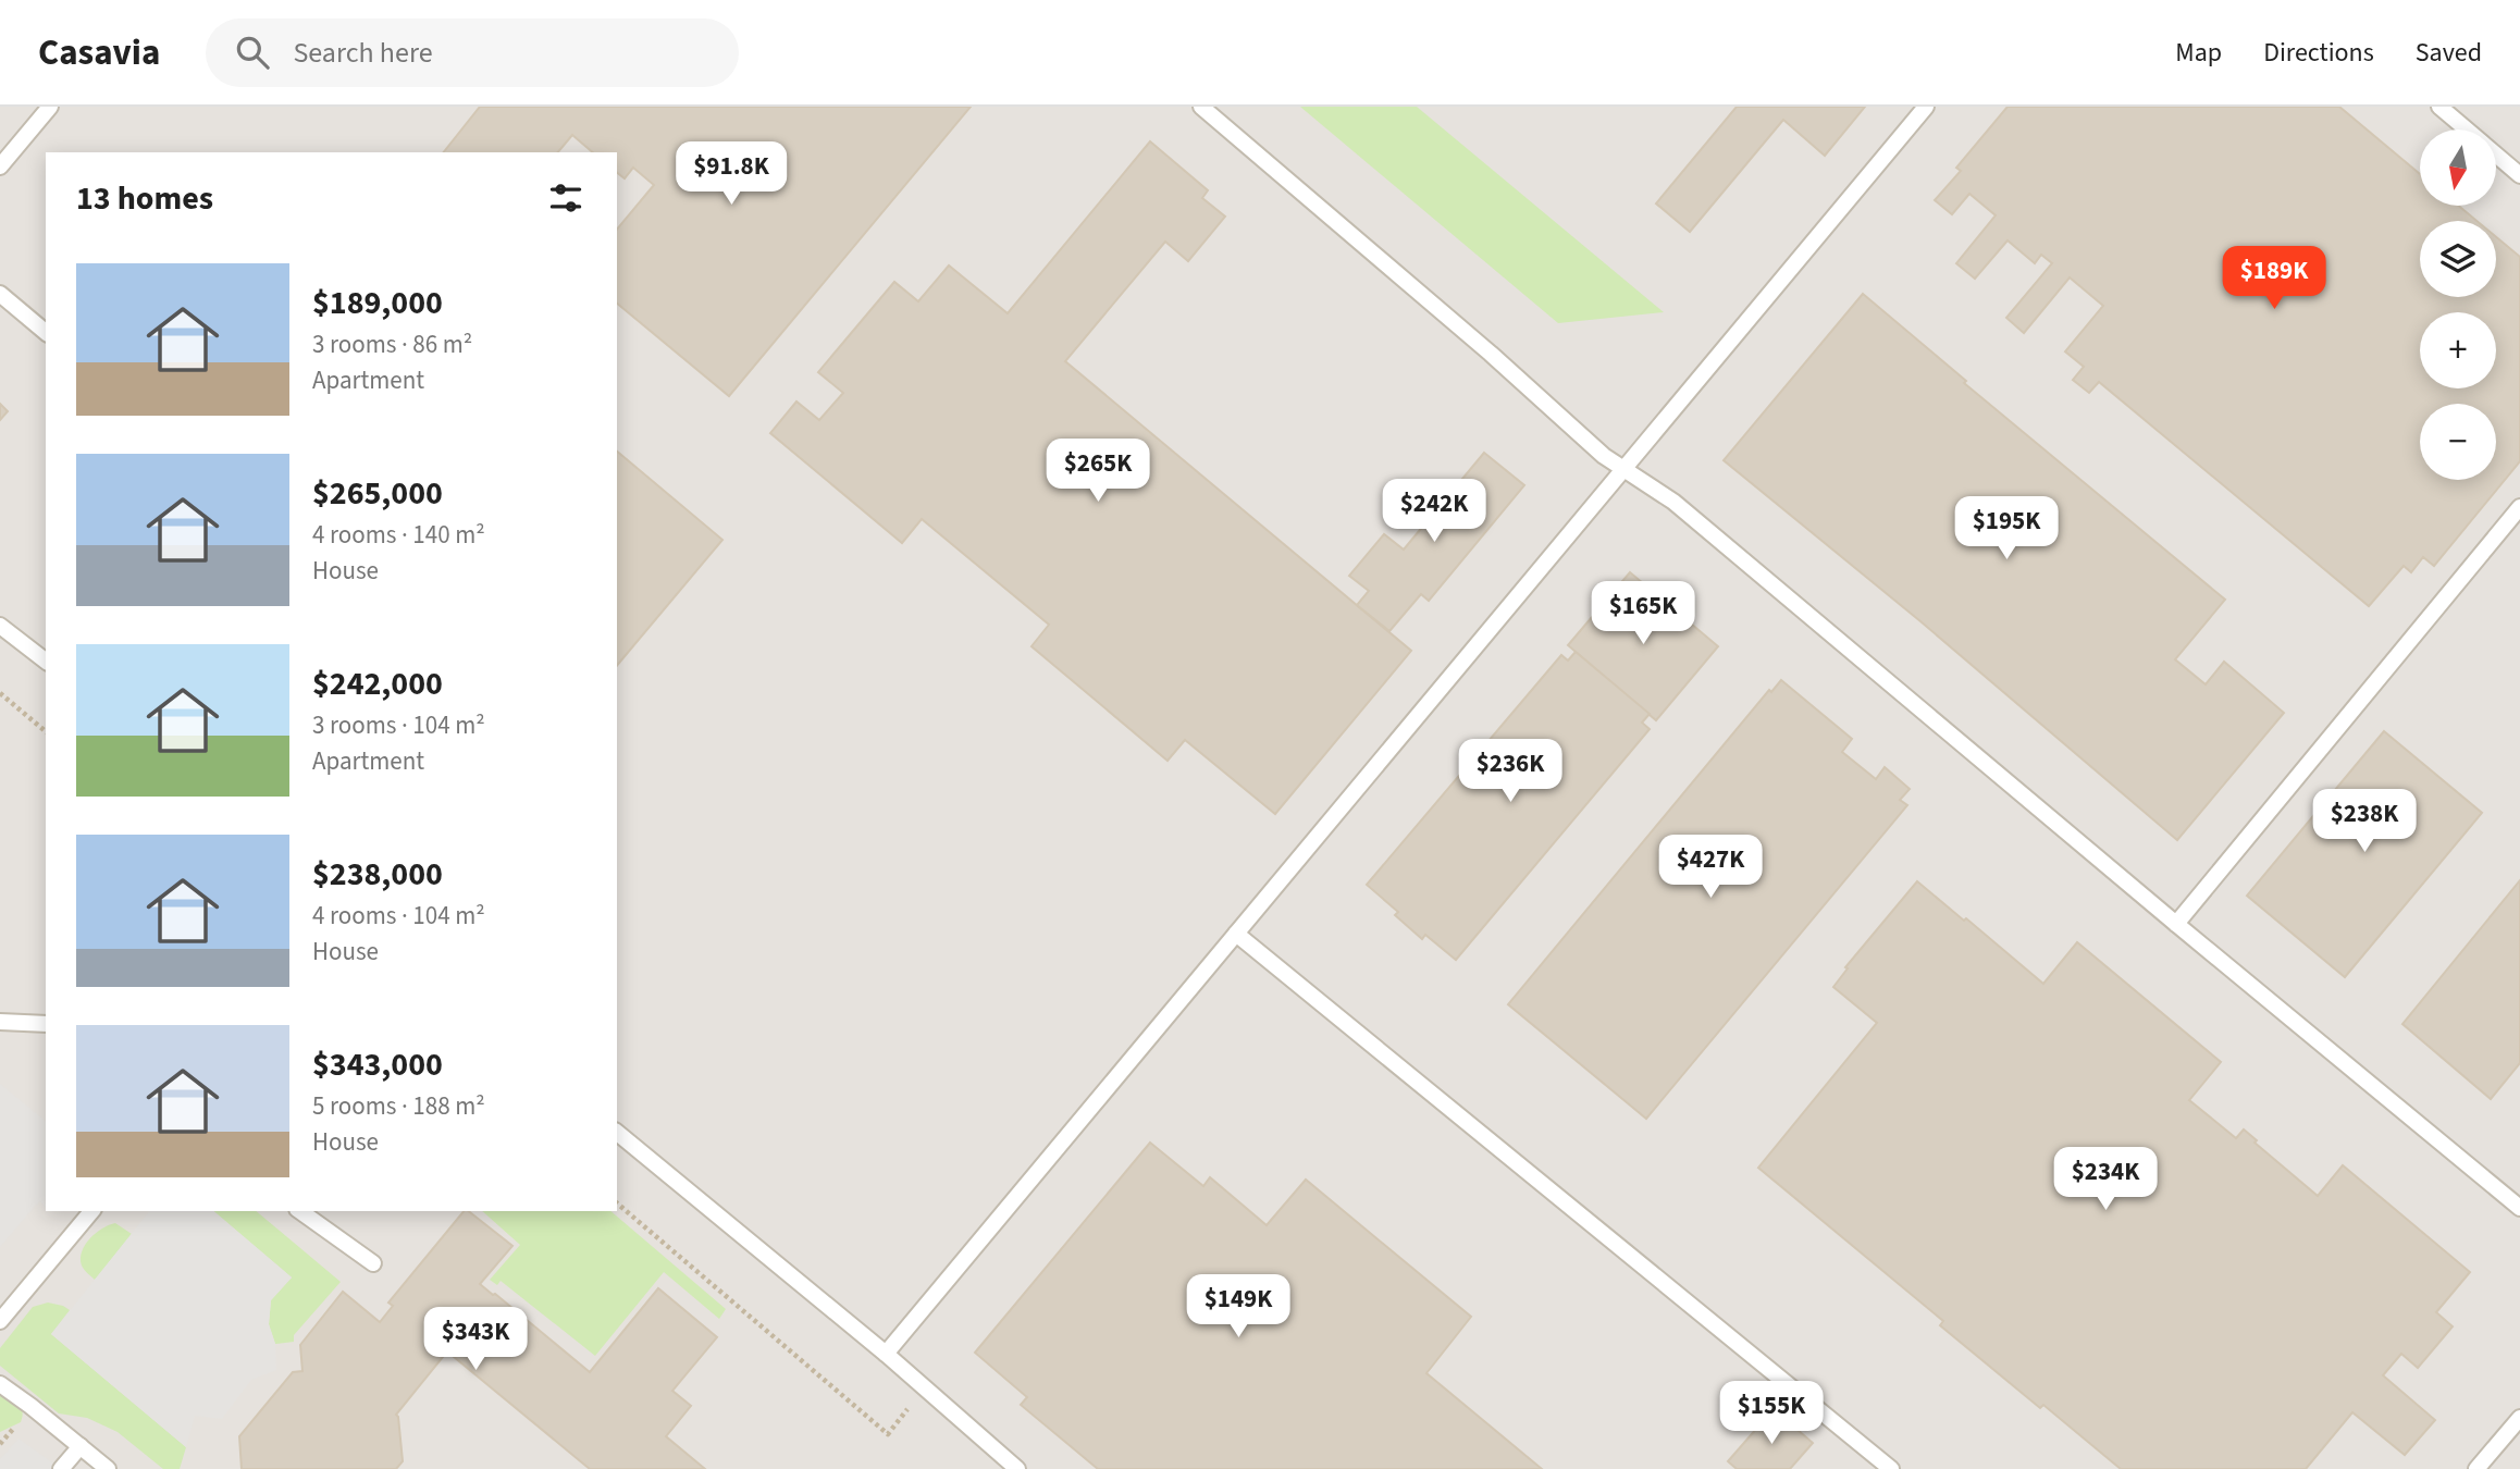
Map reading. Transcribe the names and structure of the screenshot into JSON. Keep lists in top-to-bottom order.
{
  "north": "bottom",
  "page": {
    "header": "Casavia",
    "search": "Search here",
    "nav": ["Map", "Directions", "Saved"],
    "map_buttons": ["+", "−"],
    "price": [
      "$91.8K",
      "$189K",
      "$265K",
      "$242K",
      "$195K",
      "$165K",
      "$236K",
      "$238K",
      "$427K",
      "$234K",
      "$149K",
      "$343K",
      "$155K"
    ],
    "heading": "13 homes",
    "list": [
      {
        "name": "$189,000",
        "note": "3 rooms · 86 m² · Apartment"
      },
      {
        "name": "$265,000",
        "note": "4 rooms · 140 m² · House"
      },
      {
        "name": "$242,000",
        "note": "3 rooms · 104 m² · Apartment"
      },
      {
        "name": "$238,000",
        "note": "4 rooms · 104 m² · House"
      },
      {
        "name": "$343,000",
        "note": "5 rooms · 188 m² · House"
      }
    ]
  }
}
